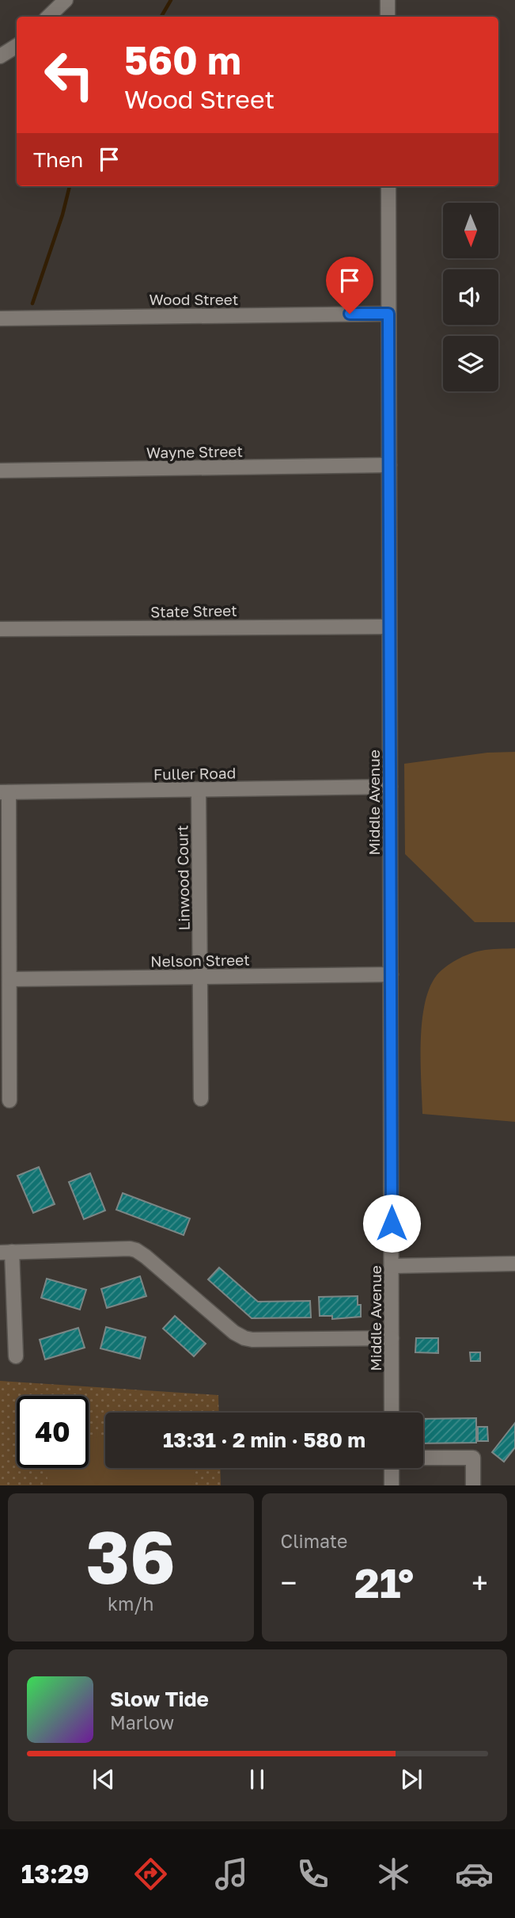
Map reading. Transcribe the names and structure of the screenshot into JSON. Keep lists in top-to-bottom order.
{
  "streets": {
    "street": [
      "Wood Street",
      "Wayne Street",
      "State Street",
      "Fuller Road",
      "Middle Avenue",
      "Linwood Court",
      "Nelson Street"
    ]
  },
  "crossings": [
    ["Wood Street", "Middle Avenue"],
    ["Wayne Street", "Middle Avenue"],
    ["State Street", "Middle Avenue"],
    ["Fuller Road", "Middle Avenue"],
    ["Fuller Road", "Linwood Court"],
    ["Middle Avenue", "Nelson Street"],
    ["Linwood Court", "Nelson Street"]
  ],
  "north": "bottom",
  "page": {
    "turn": ["560 m", "Wood Street"],
    "then": "Then",
    "limit": "40",
    "trip": "13:31 · 2 min · 580 m",
    "tile": [
      ["36", "km/h"],
      "Climate"
    ],
    "heat": ["−", "21°", "+"],
    "song": ["Slow Tide", "Marlow"],
    "tabs": "13:29"
  }
}
